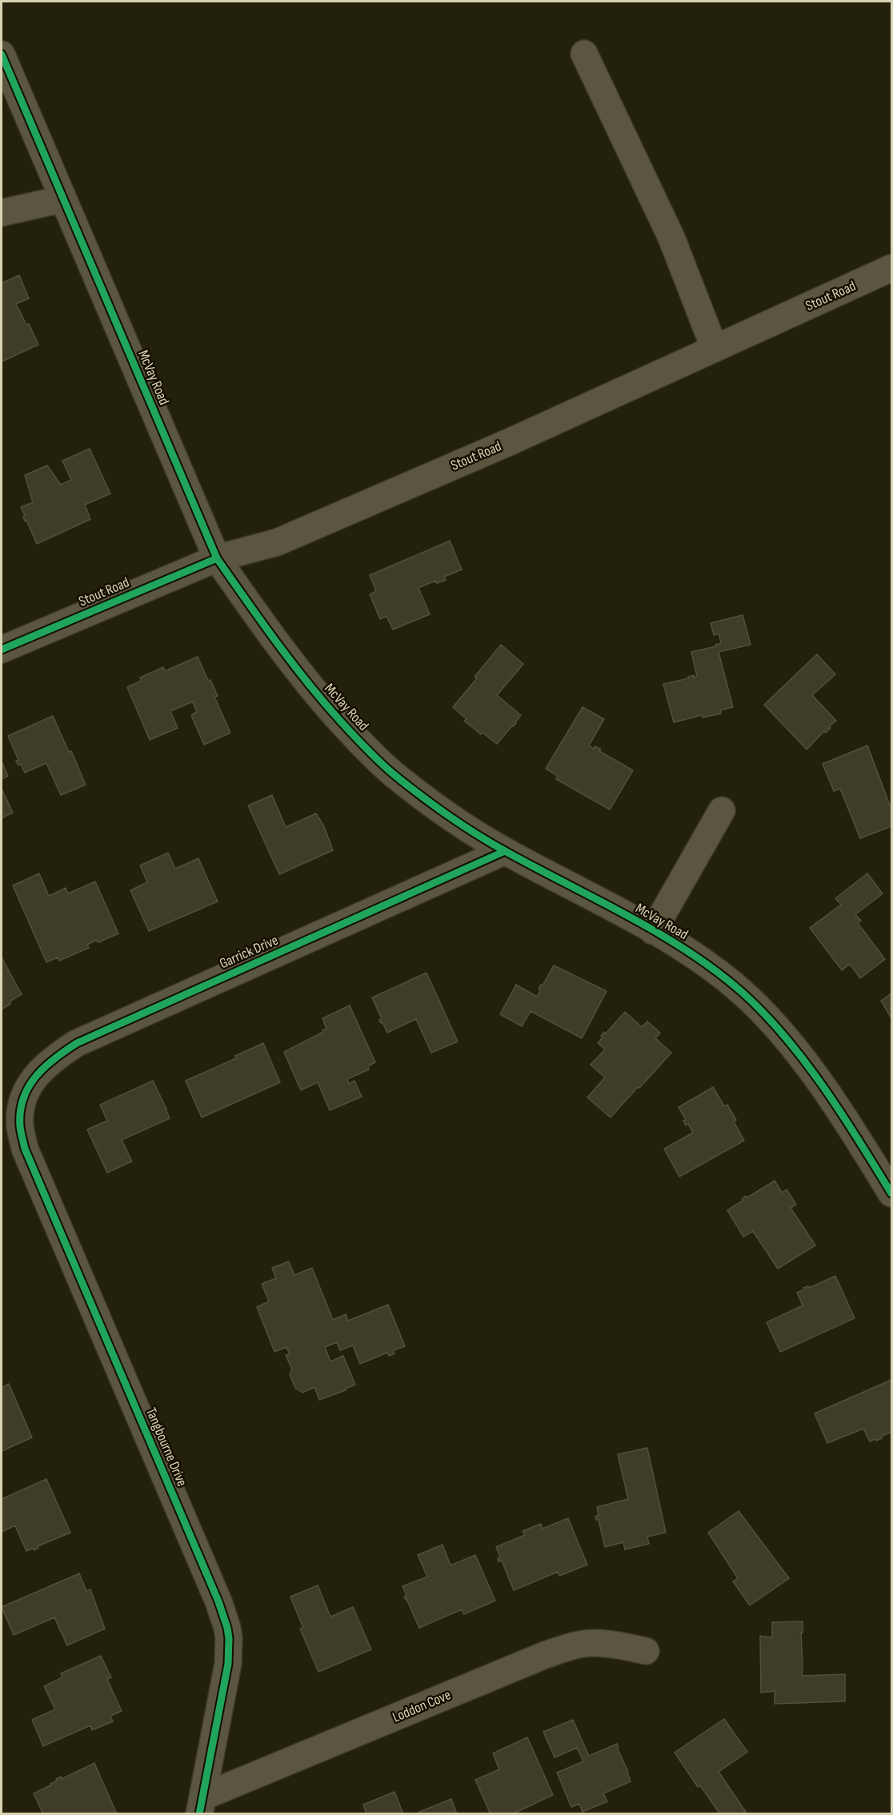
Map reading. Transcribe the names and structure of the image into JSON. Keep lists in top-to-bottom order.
{
  "streets": {
    "street": [
      "Stout Road",
      "McVay Road",
      "Garrick Drive",
      "Tangbourne Drive",
      "Loddon Cove"
    ]
  },
  "crossings": [
    ["Stout Road", "McVay Road"],
    ["McVay Road", "Garrick Drive"],
    ["Garrick Drive", "Tangbourne Drive"],
    ["Tangbourne Drive", "Loddon Cove"]
  ]
}
